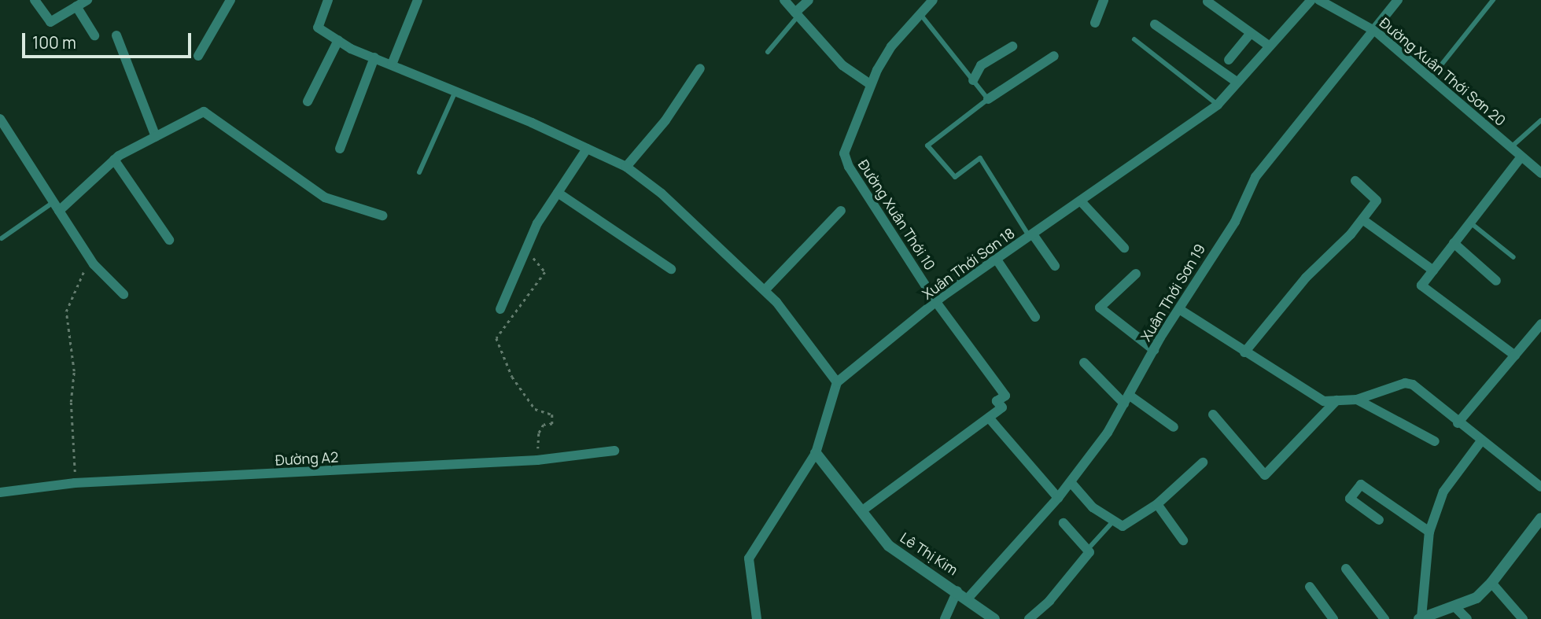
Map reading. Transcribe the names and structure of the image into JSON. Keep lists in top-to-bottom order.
{
  "streets": {
    "street": [
      "Đường Xuân Thới Sơn 20",
      "Đường Xuân Thới 10",
      "Xuân Thới Sơn 18",
      "Xuân Thới Sơn 19",
      "Đường A2",
      "Lê Thị Kim"
    ]
  },
  "crossings": [
    ["Đường Xuân Thới Sơn 20", "Xuân Thới Sơn 19"],
    ["Đường Xuân Thới 10", "Xuân Thới Sơn 18"],
    ["Xuân Thới Sơn 19", "Lê Thị Kim"]
  ],
  "scale_bar": "100 m"
}
